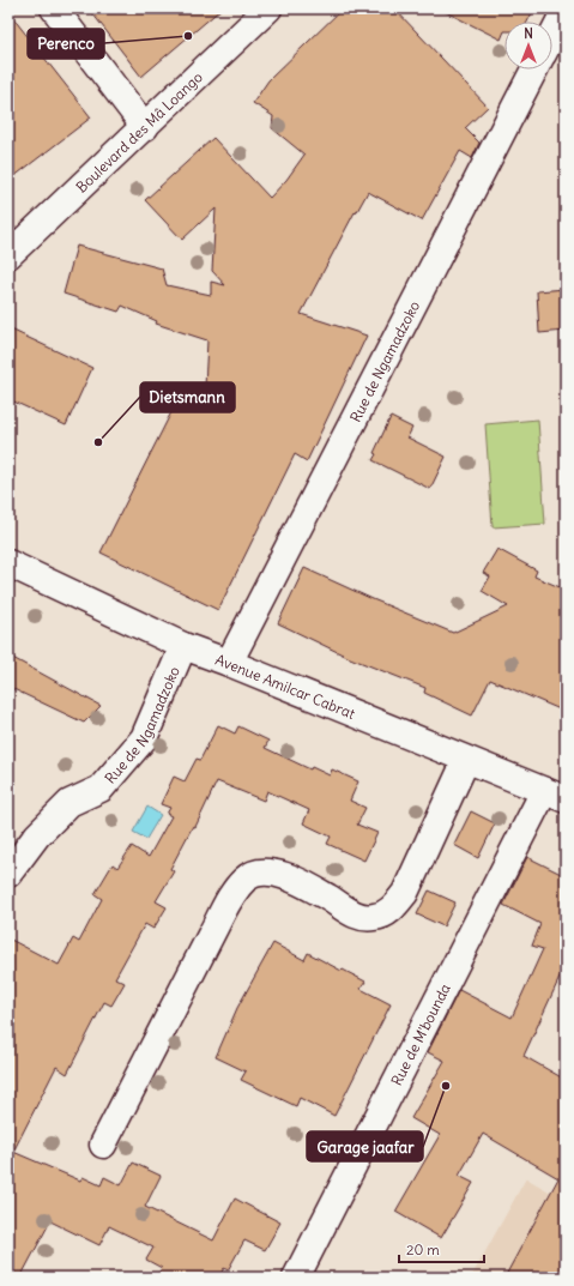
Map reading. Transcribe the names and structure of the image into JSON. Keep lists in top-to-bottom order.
{
  "streets": {
    "street": [
      "Boulevard des Mâ Loango",
      "Rue de Ngamadzoko",
      "Avenue Amilcar Cabrat",
      "Rue de M'bounda"
    ]
  },
  "crossings": [
    ["Rue de Ngamadzoko", "Avenue Amilcar Cabrat"],
    ["Avenue Amilcar Cabrat", "Rue de M'bounda"]
  ],
  "places": ["Perenco", "Dietsmann", "Garage jaafar"],
  "scale_bar": "20 m",
  "north": "top"
}
